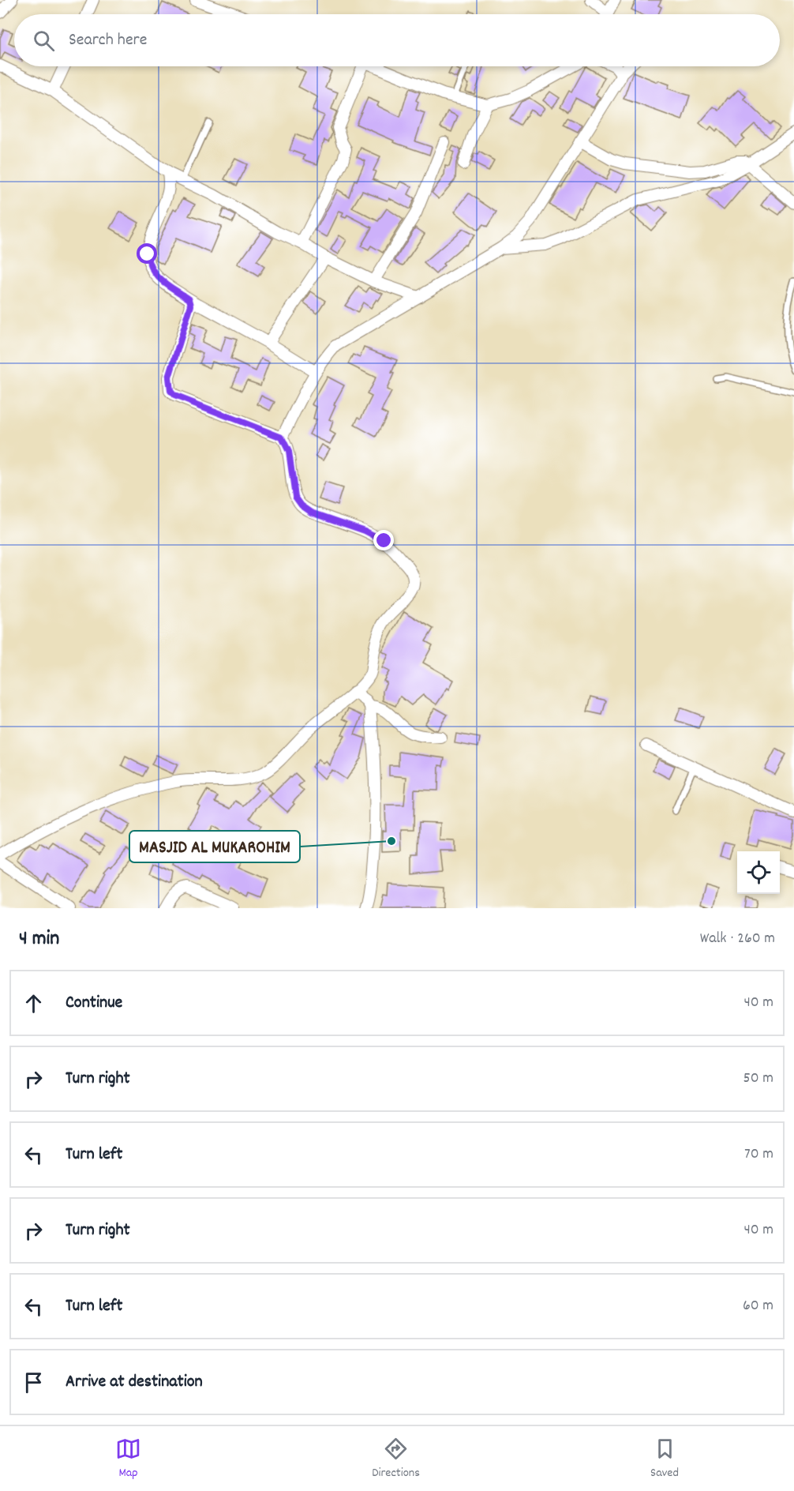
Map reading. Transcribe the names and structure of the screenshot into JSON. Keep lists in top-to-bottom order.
{
  "places": ["MASJID AL MUKAROHIM"],
  "page": {
    "search": "Search here",
    "heading": ["4 min", "Walk · 260 m"],
    "list": [
      ["Continue", "40 m"],
      ["Turn right", "50 m"],
      ["Turn left", "70 m"],
      ["Turn right", "40 m"],
      ["Turn left", "60 m"],
      "Arrive at destination"
    ],
    "nav": ["Map", "Directions", "Saved"]
  }
}
